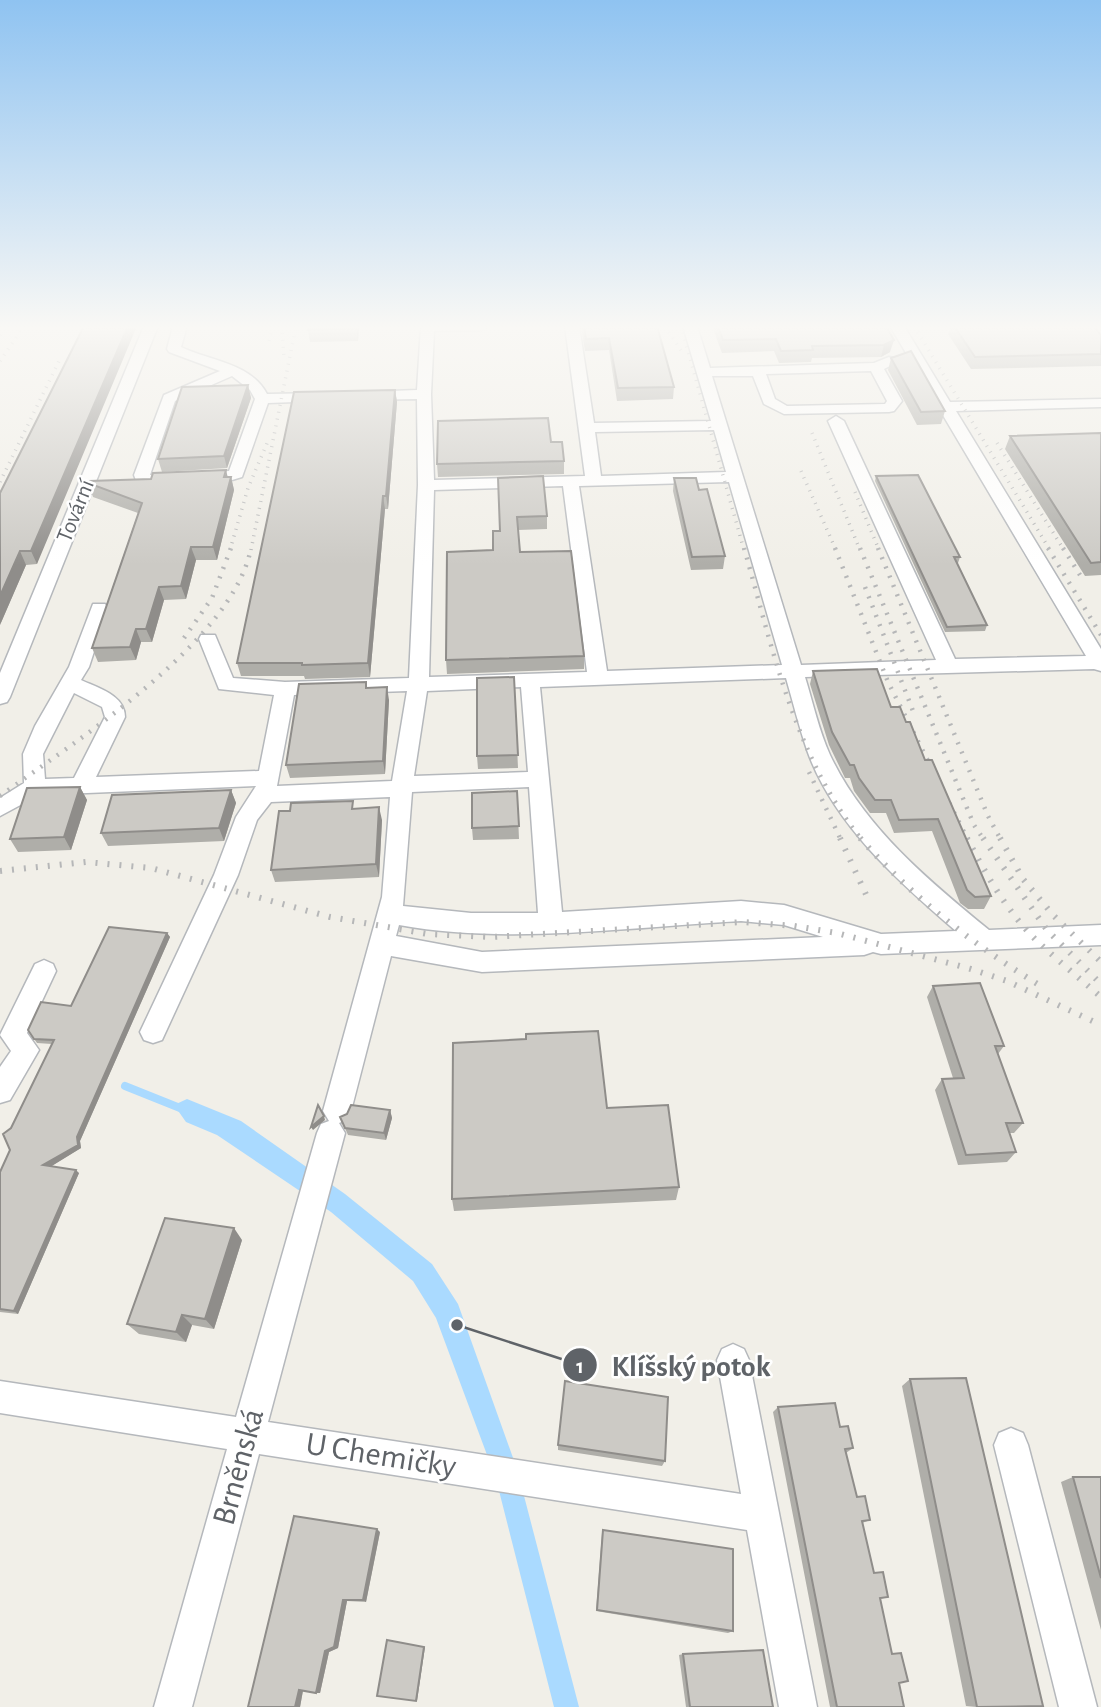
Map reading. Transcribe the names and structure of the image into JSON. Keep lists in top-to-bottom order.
{
  "streets": {
    "street": ["Tovární", "U Chemičky", "Brněnská"]
  },
  "crossings": [
    ["U Chemičky", "Brněnská"]
  ],
  "places": ["Klíšský potok"]
}
